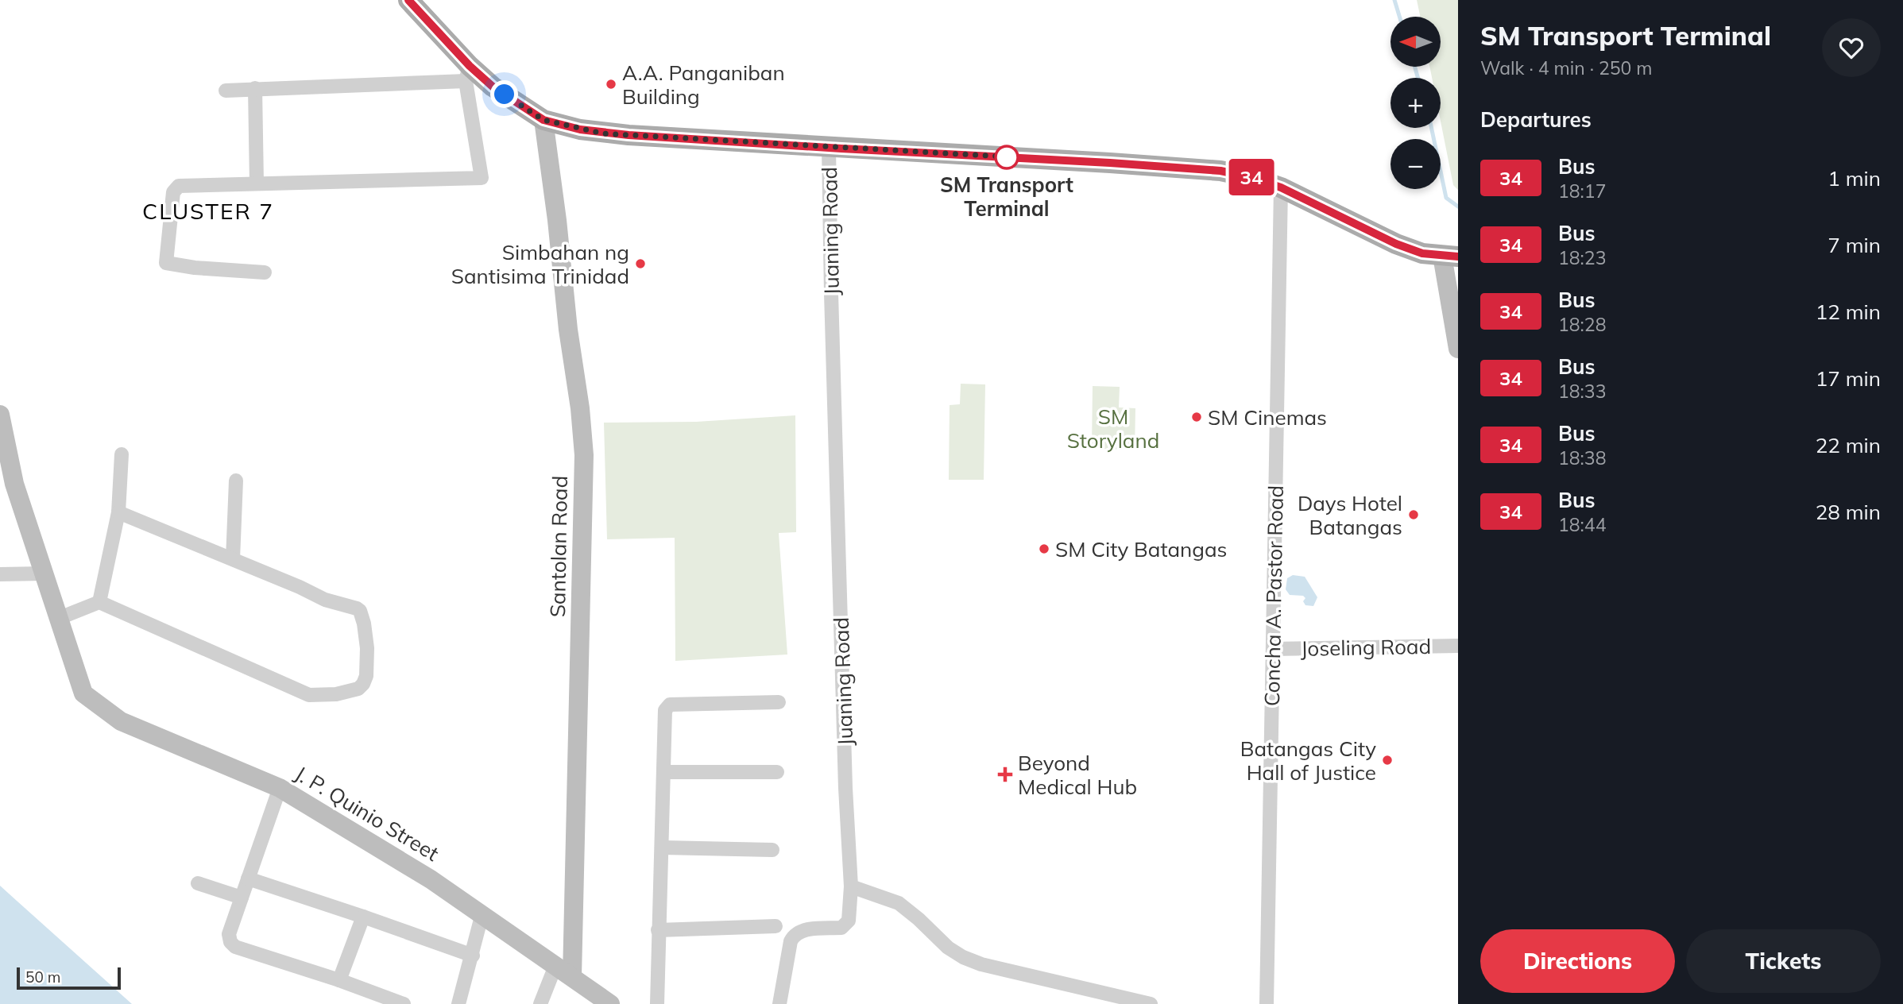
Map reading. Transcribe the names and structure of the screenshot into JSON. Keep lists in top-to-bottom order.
{
  "streets": {
    "street": [
      "Juaning Road",
      "Santolan Road",
      "Concha A. Pastor Road",
      "Joseling Road",
      "J. P. Quinio Street"
    ]
  },
  "crossings": [
    ["Santolan Road", "J. P. Quinio Street"],
    ["Concha A. Pastor Road", "Joseling Road"]
  ],
  "districts": ["CLUSTER 7"],
  "parks": ["SM Storyland"],
  "places": {
    "other": [
      "A.A. Panganiban Building",
      "SM Transport Terminal",
      "Simbahan ng Santisima Trinidad",
      "SM Cinemas",
      "Days Hotel Batangas",
      "SM City Batangas",
      "Batangas City Hall of Justice"
    ],
    "health": ["Beyond Medical Hub"]
  },
  "lines": ["bus line 34"],
  "scale_bar": "50 m",
  "north": "left",
  "page": {
    "on_map": "34",
    "heading": [
      ["SM Transport Terminal", "Walk · 4 min · 250 m"],
      "Departures"
    ],
    "map_buttons": ["+", "−"],
    "list": [
      {
        "mark": "34",
        "name": "Bus",
        "note": "18:17",
        "value": "1 min"
      },
      {
        "mark": "34",
        "name": "Bus",
        "note": "18:23",
        "value": "7 min"
      },
      {
        "mark": "34",
        "name": "Bus",
        "note": "18:28",
        "value": "12 min"
      },
      {
        "mark": "34",
        "name": "Bus",
        "note": "18:33",
        "value": "17 min"
      },
      {
        "mark": "34",
        "name": "Bus",
        "note": "18:38",
        "value": "22 min"
      },
      {
        "mark": "34",
        "name": "Bus",
        "note": "18:44",
        "value": "28 min"
      }
    ],
    "buttons": ["Directions", "Tickets"],
    "scale": "50 m"
  }
}
